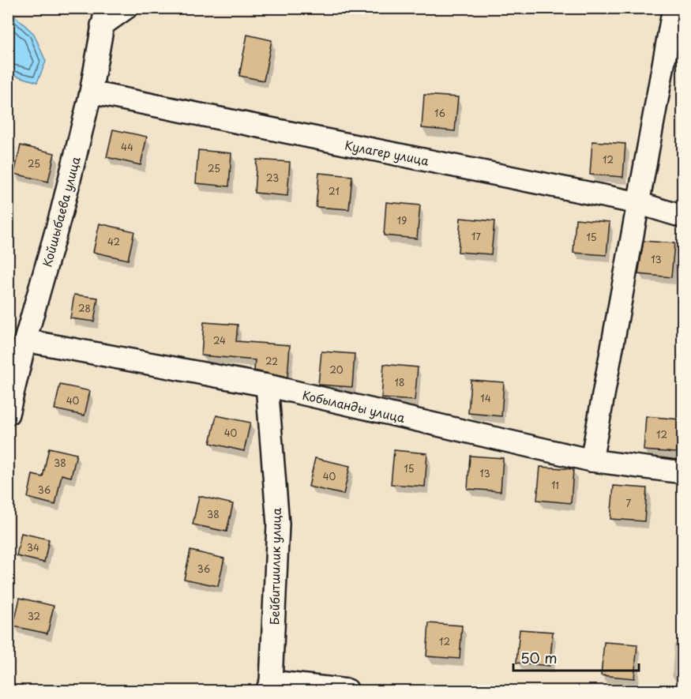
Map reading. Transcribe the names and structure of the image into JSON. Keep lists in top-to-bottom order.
{
  "streets": {
    "street": [
      "Кулагер улица",
      "Койшыбаева улица",
      "Кобыланды улица",
      "Бейбитшилик улица"
    ]
  },
  "crossings": [
    ["Кулагер улица", "Койшыбаева улица"],
    ["Койшыбаева улица", "Кобыланды улица"],
    ["Кобыланды улица", "Бейбитшилик улица"]
  ],
  "house_numbers": [
    "16",
    "44",
    "12",
    "25",
    "25",
    "23",
    "21",
    "19",
    "17",
    "15",
    "42",
    "13",
    "28",
    "24",
    "22",
    "20",
    "18",
    "14",
    "40",
    "40",
    "12",
    "38",
    "15",
    "13",
    "40",
    "11",
    "36",
    "7",
    "38",
    "34",
    "36",
    "32",
    "12"
  ],
  "scale_bar": "50 m"
}
